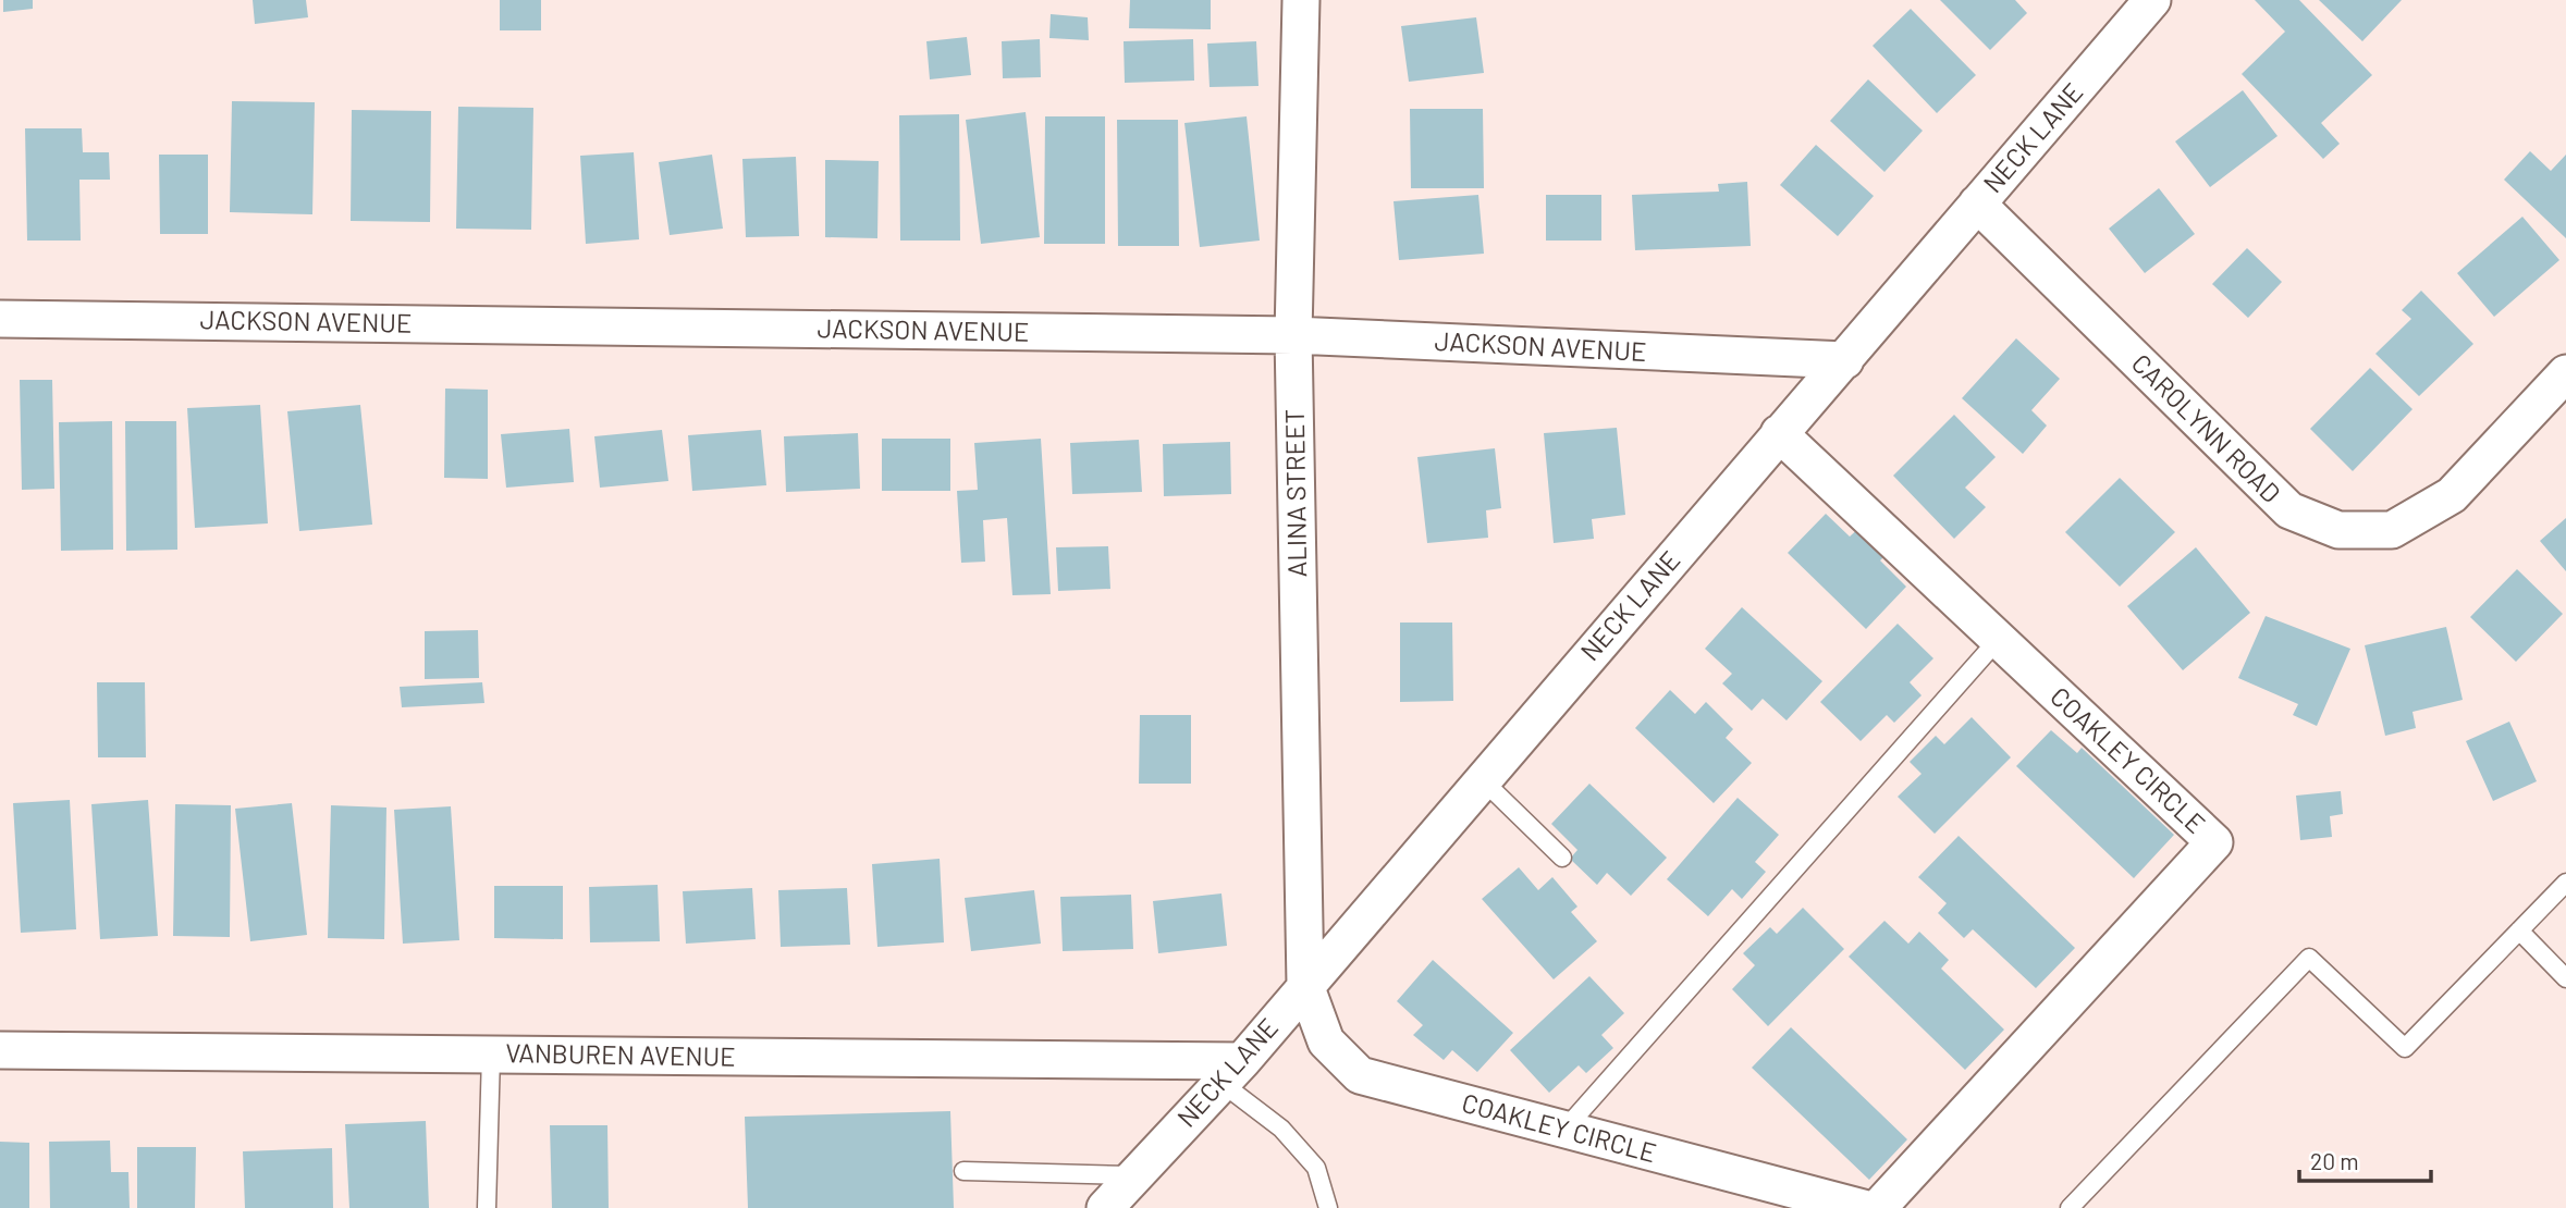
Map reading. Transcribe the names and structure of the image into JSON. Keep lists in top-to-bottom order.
{
  "streets": {
    "street": [
      "NECK LANE",
      "JACKSON AVENUE",
      "CAROLYNN ROAD",
      "ALINA STREET",
      "COAKLEY CIRCLE",
      "VANBUREN AVENUE"
    ]
  },
  "crossings": [
    ["NECK LANE", "JACKSON AVENUE"],
    ["NECK LANE", "CAROLYNN ROAD"],
    ["NECK LANE", "ALINA STREET"],
    ["NECK LANE", "COAKLEY CIRCLE"],
    ["NECK LANE", "VANBUREN AVENUE"],
    ["JACKSON AVENUE", "ALINA STREET"],
    ["ALINA STREET", "COAKLEY CIRCLE"]
  ],
  "scale_bar": "20 m"
}
